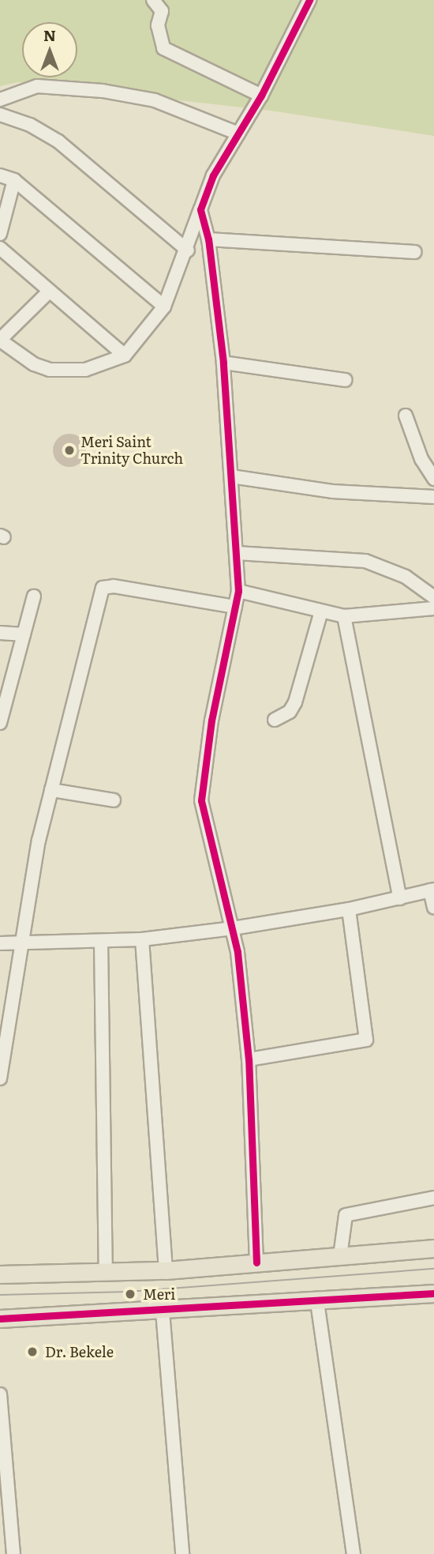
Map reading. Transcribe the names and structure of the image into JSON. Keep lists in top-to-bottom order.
{
  "places": ["Meri Saint Trinity Church", "Meri", "Dr. Bekele"],
  "north": "top"
}
